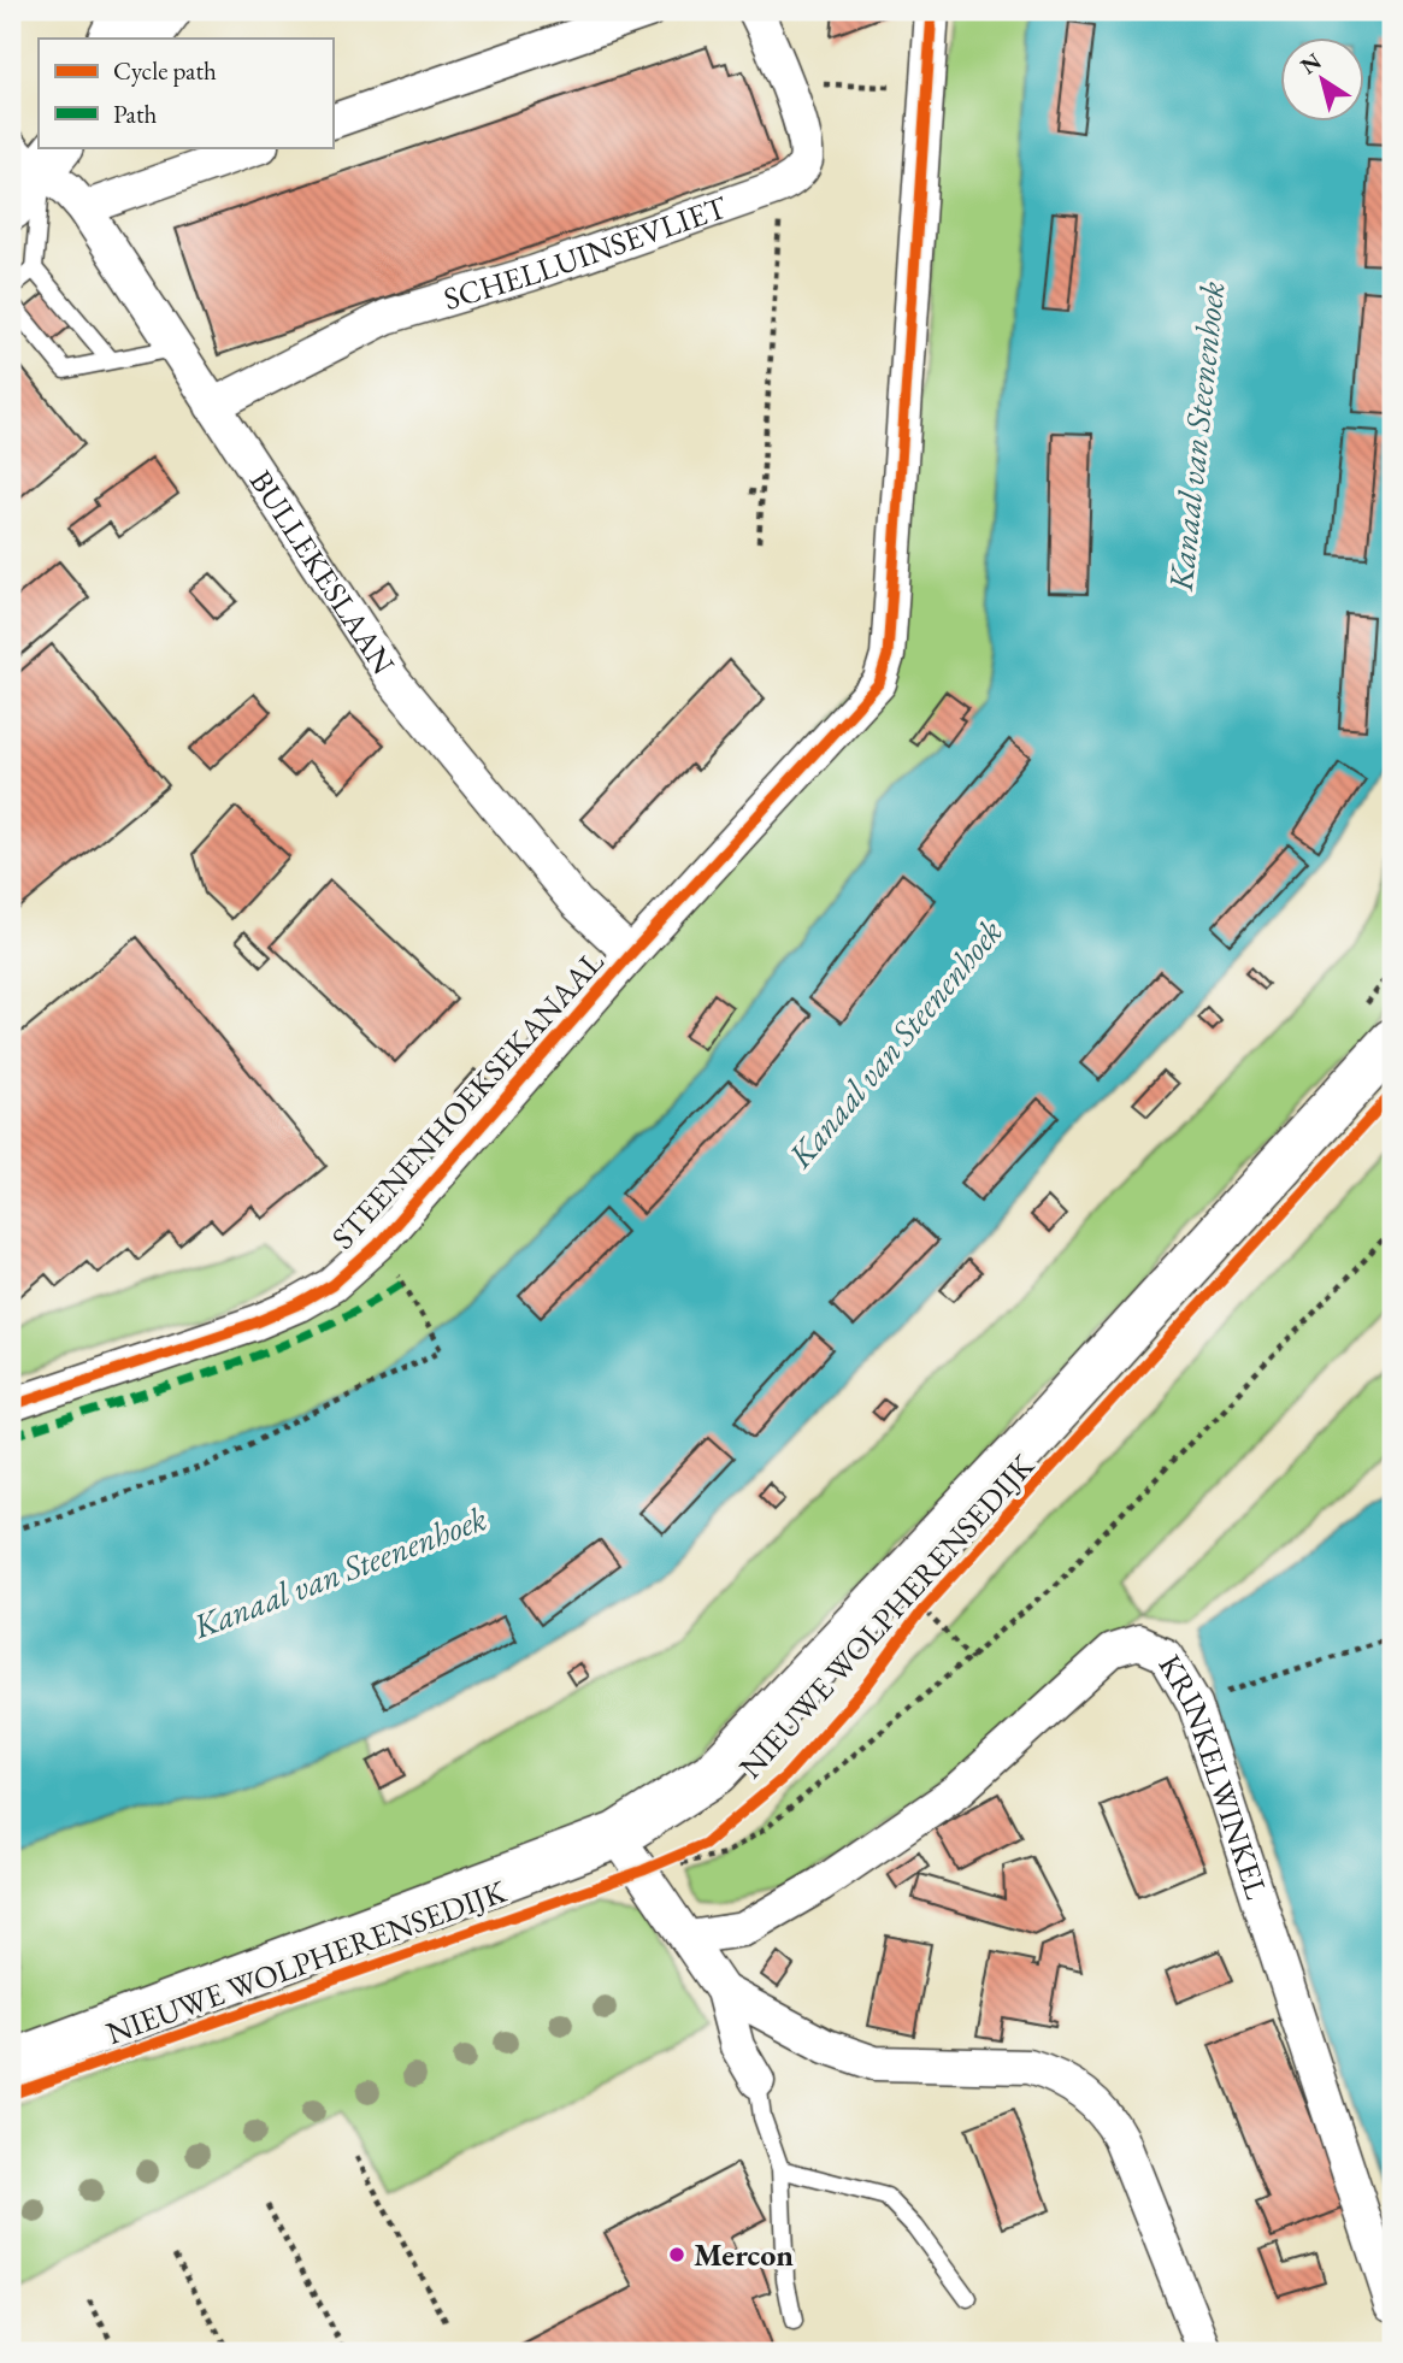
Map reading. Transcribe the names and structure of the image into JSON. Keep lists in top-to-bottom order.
{
  "streets": {
    "street": [
      "SCHELLUINSEVLIET",
      "BULLEKESLAAN",
      "STEENENHOEKSEKANAAL",
      "NIEUWE WOLPHERENSEDIJK",
      "KRINKELWINKEL"
    ]
  },
  "crossings": [
    ["SCHELLUINSEVLIET", "BULLEKESLAAN"],
    ["BULLEKESLAAN", "STEENENHOEKSEKANAAL"]
  ],
  "water": ["Kanaal van Steenenhoek"],
  "places": ["Mercon"],
  "legend": ["Cycle path", "Path"],
  "north": "top left"
}
